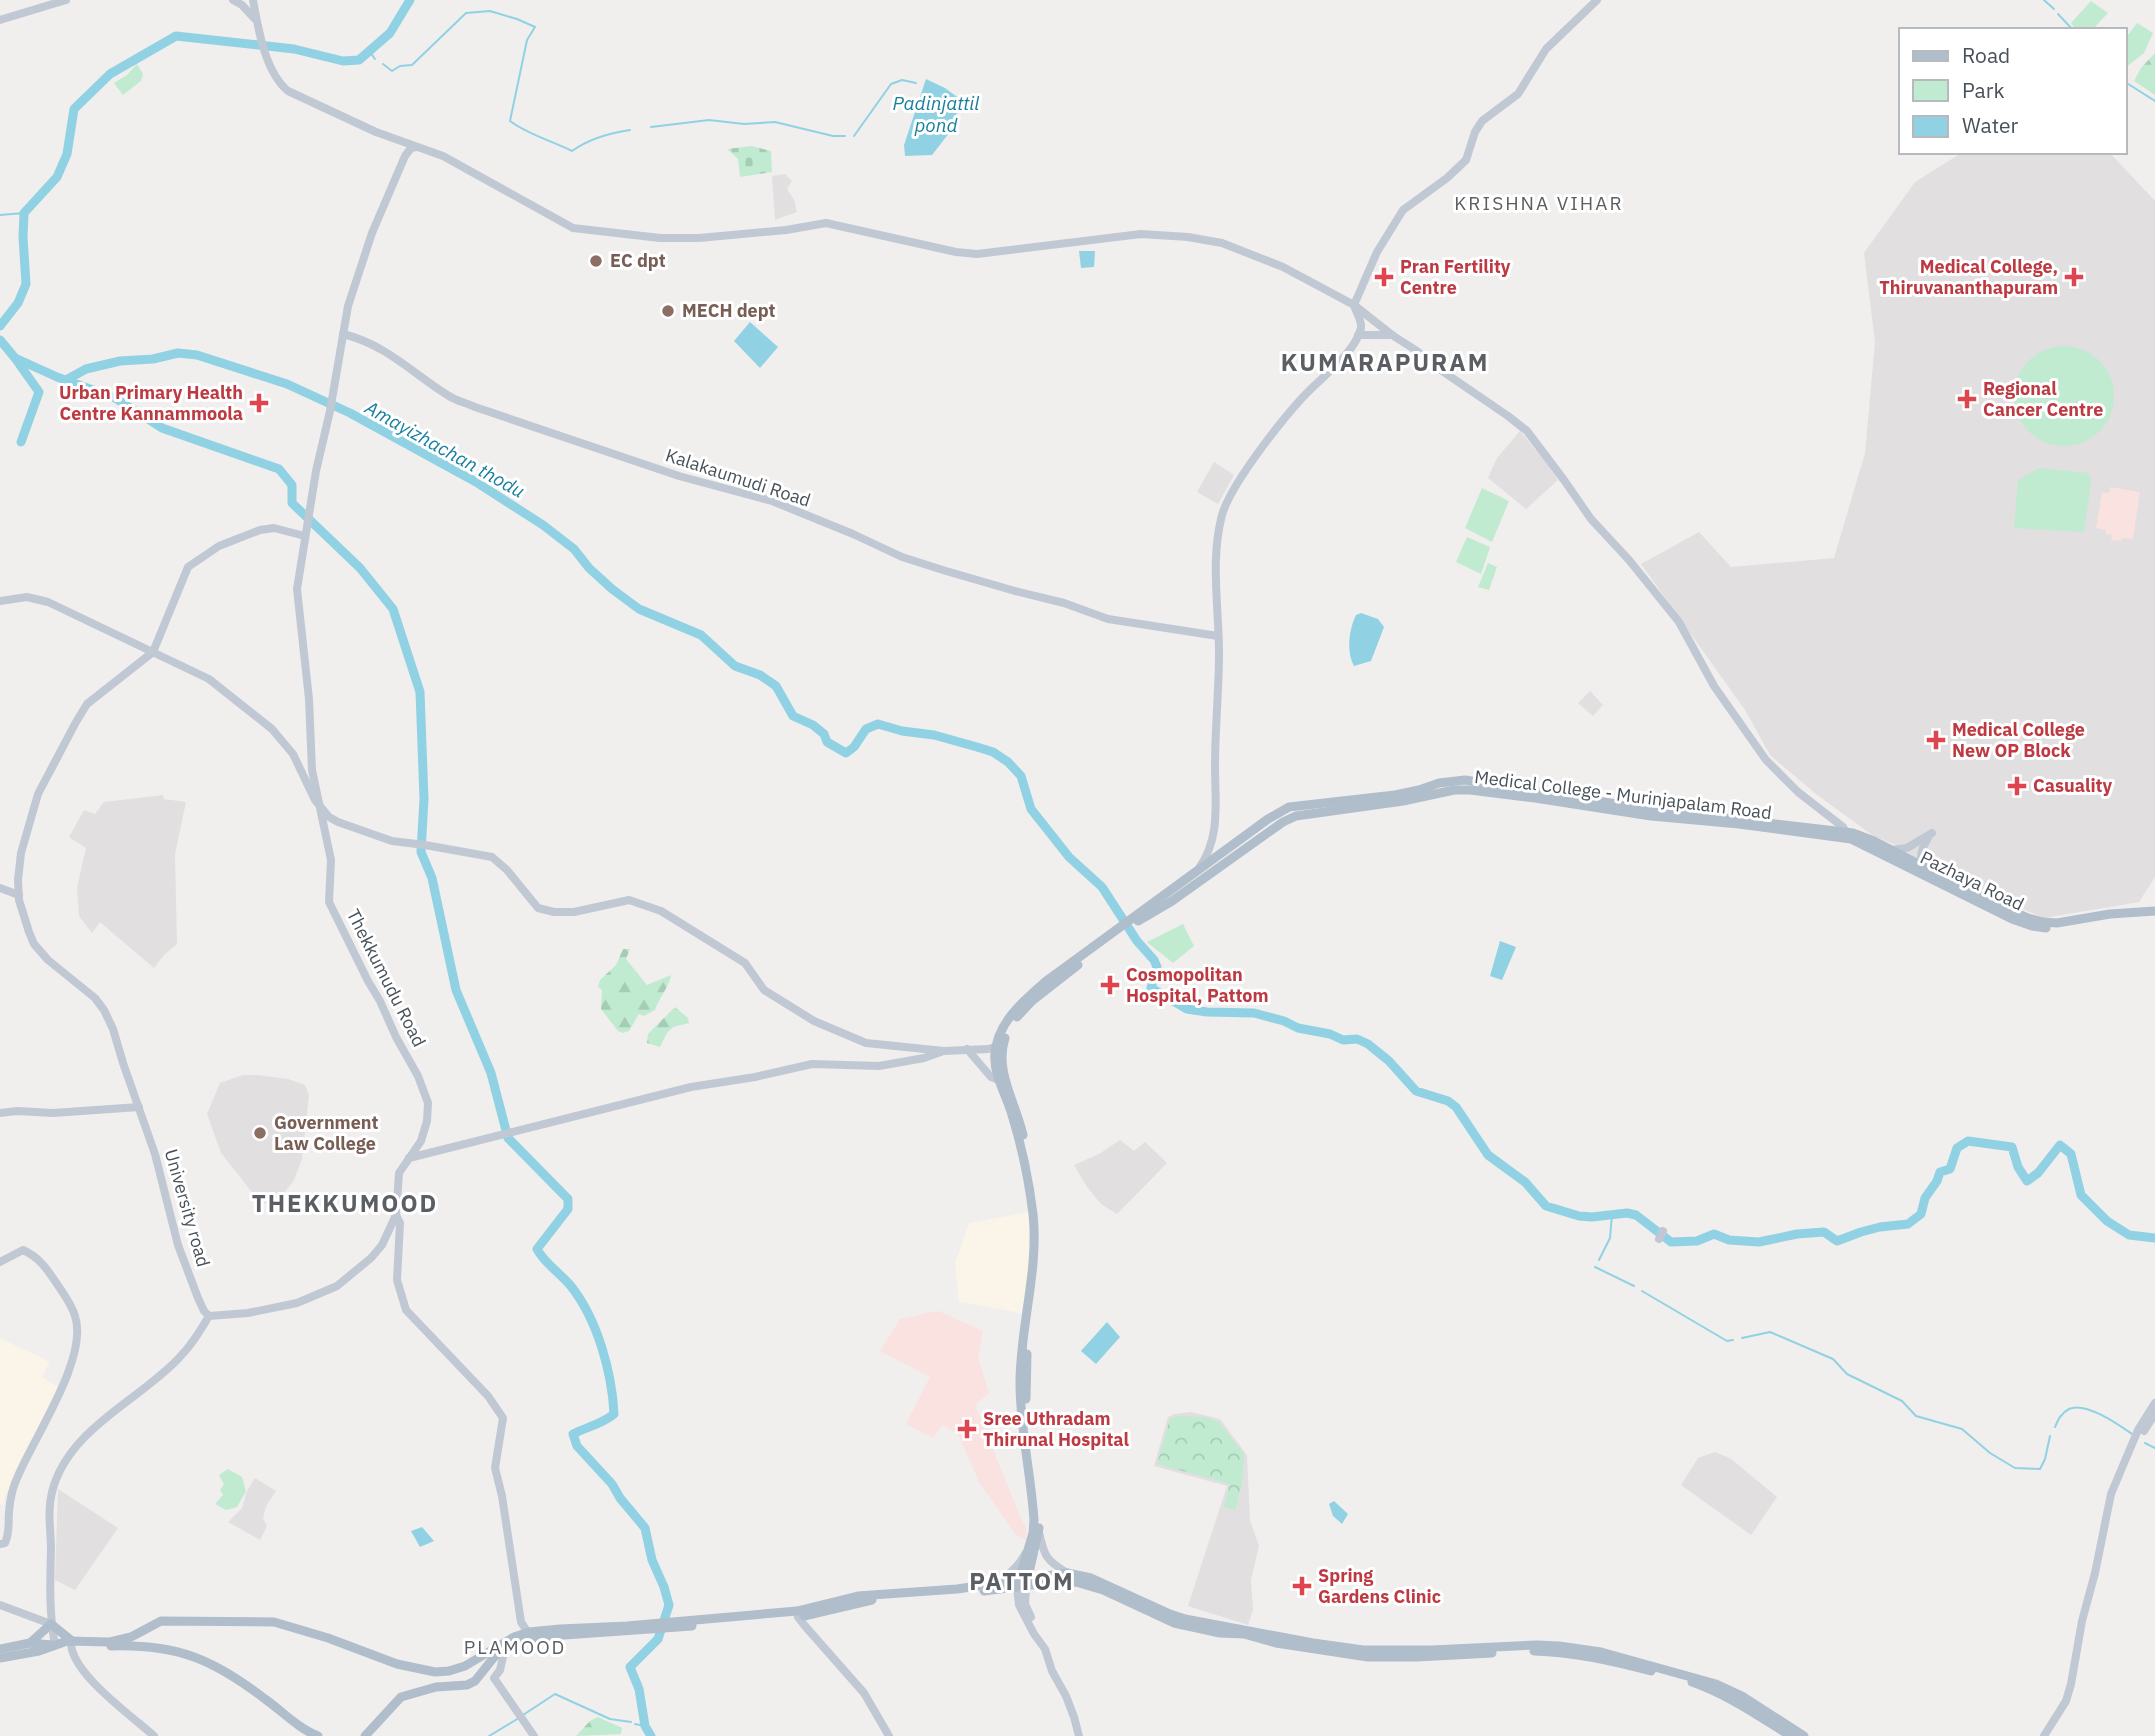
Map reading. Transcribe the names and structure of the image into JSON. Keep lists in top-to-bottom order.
{
  "streets": {
    "main road": [
      "Kalakaumudi Road",
      "Medical College - Murinjapalam Road",
      "Pazhaya Road",
      "Thekkumudu Road",
      "University road"
    ]
  },
  "crossings": [
    ["Medical College - Murinjapalam Road", "Pazhaya Road"]
  ],
  "districts": [
    "KRISHNA VIHAR",
    "KUMARAPURAM",
    "THEKKUMOOD",
    "PATTOM",
    "PLAMOOD"
  ],
  "water": ["Padinjattil pond", "Amayizhachan thodu"],
  "places": {
    "other": ["EC dpt", "MECH dept", "Government Law College"],
    "health": [
      "Pran Fertility Centre",
      "Medical College, Thiruvananthapuram",
      "Regional Cancer Centre",
      "Urban Primary Health Centre Kannammoola",
      "Medical College New OP Block",
      "Casuality",
      "Cosmopolitan Hospital, Pattom",
      "Sree Uthradam Thirunal Hospital",
      "Spring Gardens Clinic"
    ]
  },
  "legend": ["Road", "Park", "Water"]
}
